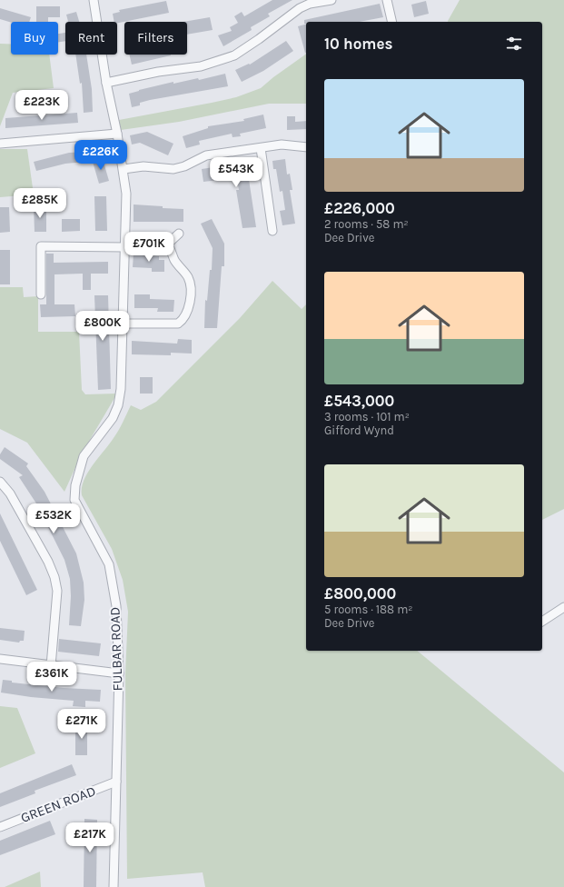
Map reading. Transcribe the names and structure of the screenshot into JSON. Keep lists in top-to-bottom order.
{
  "streets": {
    "street": ["FULBAR ROAD", "GREEN ROAD"]
  },
  "crossings": [
    ["FULBAR ROAD", "GREEN ROAD"]
  ],
  "page": {
    "chip": ["Buy", "Rent", "Filters"],
    "heading": "10 homes",
    "list": [
      {
        "name": "£226,000",
        "note": "2 rooms · 58 m² · Dee Drive"
      },
      {
        "name": "£543,000",
        "note": "3 rooms · 101 m² · Gifford Wynd"
      },
      {
        "name": "£800,000",
        "note": "5 rooms · 188 m² · Dee Drive"
      }
    ],
    "price": [
      "£223K",
      "£226K",
      "£543K",
      "£285K",
      "£701K",
      "£800K",
      "£532K",
      "£361K",
      "£271K",
      "£217K"
    ]
  }
}
